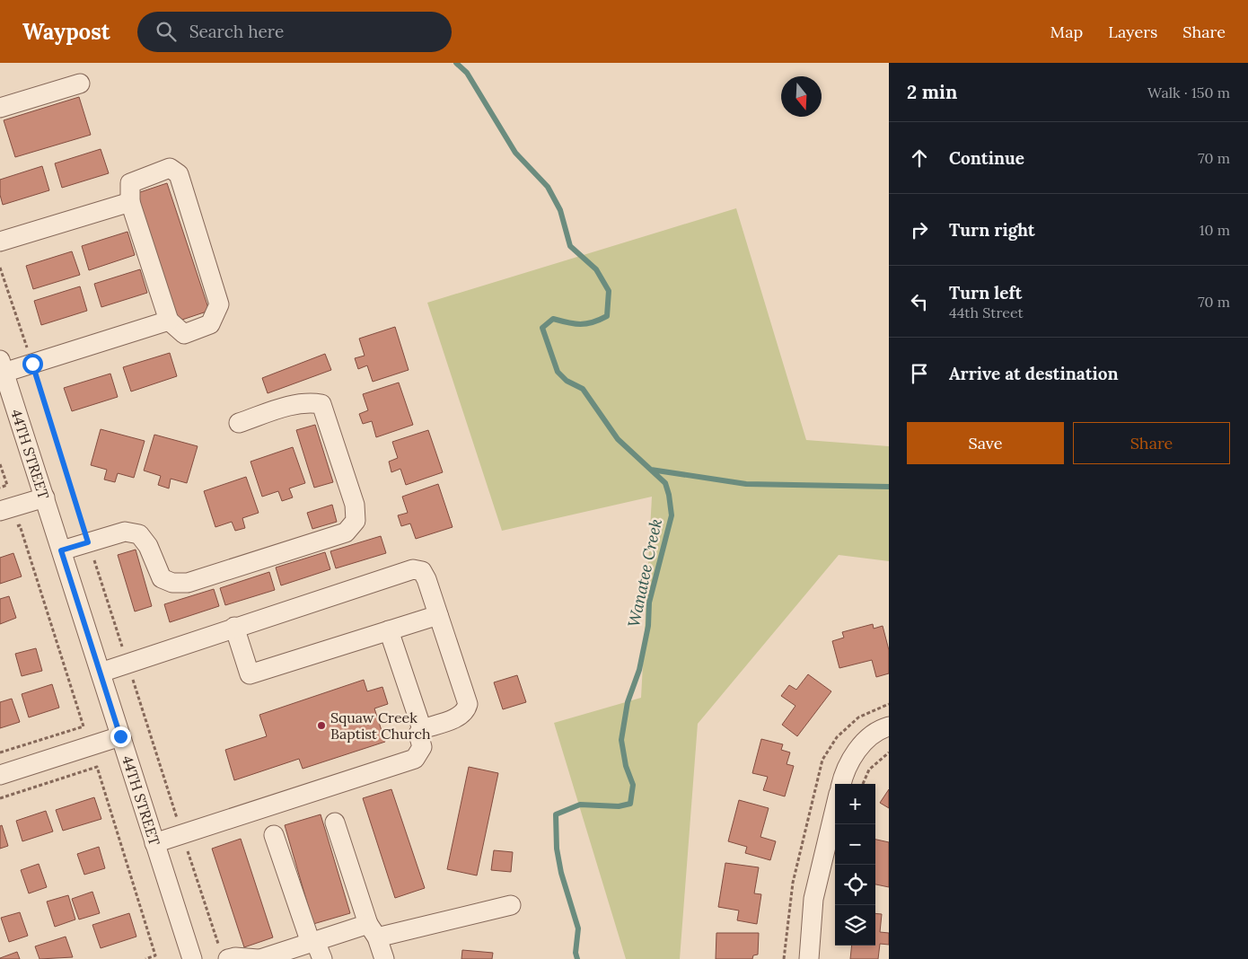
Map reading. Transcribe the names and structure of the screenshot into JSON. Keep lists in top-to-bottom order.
{
  "streets": {
    "street": ["44TH STREET"]
  },
  "water": ["Wanatee Creek"],
  "places": ["Squaw Creek Baptist Church"],
  "north": "bottom",
  "page": {
    "header": "Waypost",
    "search": "Search here",
    "nav": ["Map", "Layers", "Share"],
    "heading": ["2 min", "Walk · 150 m"],
    "list": [
      ["Continue", "70 m"],
      ["Turn right", "10 m"],
      ["Turn left", "44th Street", "70 m"],
      "Arrive at destination"
    ],
    "buttons": ["Save", "Share"],
    "map_buttons": ["+", "−"]
  }
}
